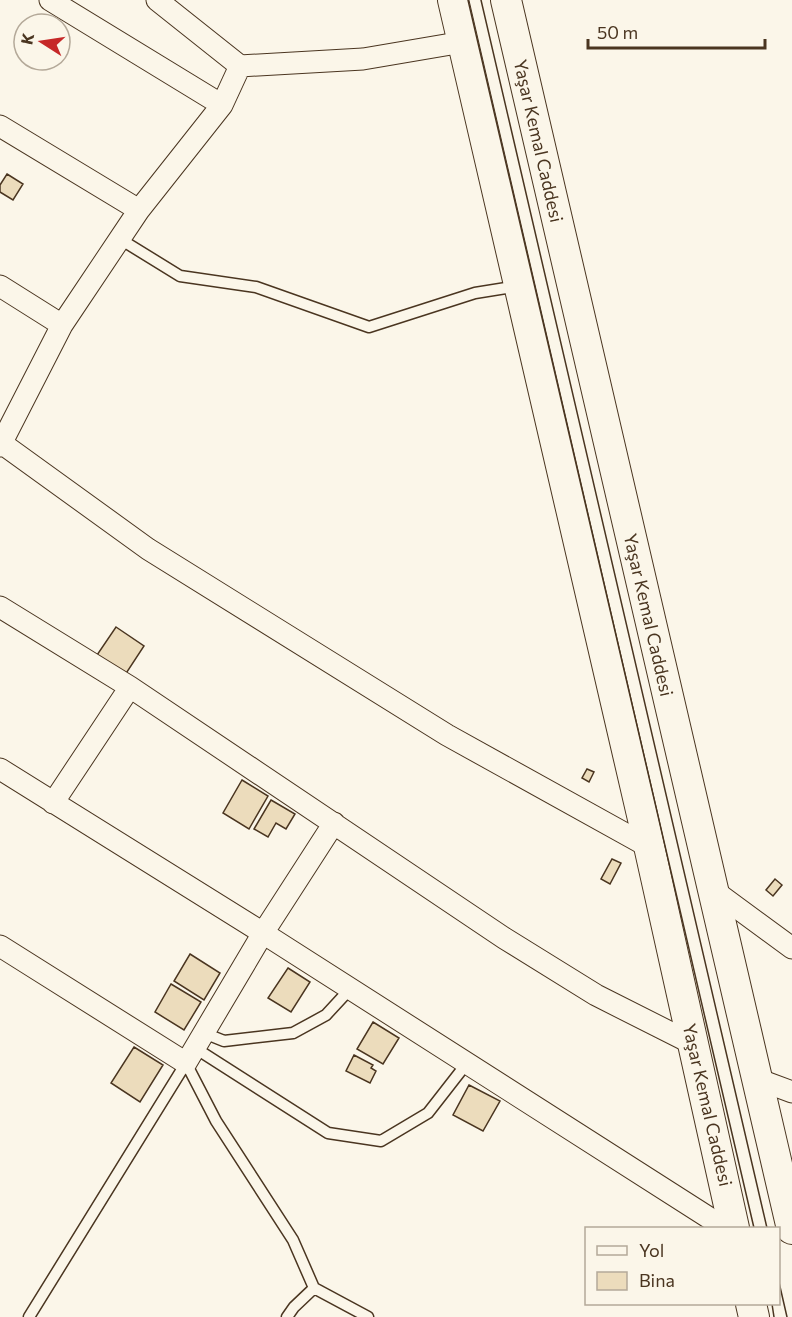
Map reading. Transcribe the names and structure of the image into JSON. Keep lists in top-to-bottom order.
{
  "streets": {
    "main road": ["Yaşar Kemal Caddesi"]
  },
  "legend": ["Yol", "Bina"],
  "scale_bar": "50 m",
  "north": "left"
}
